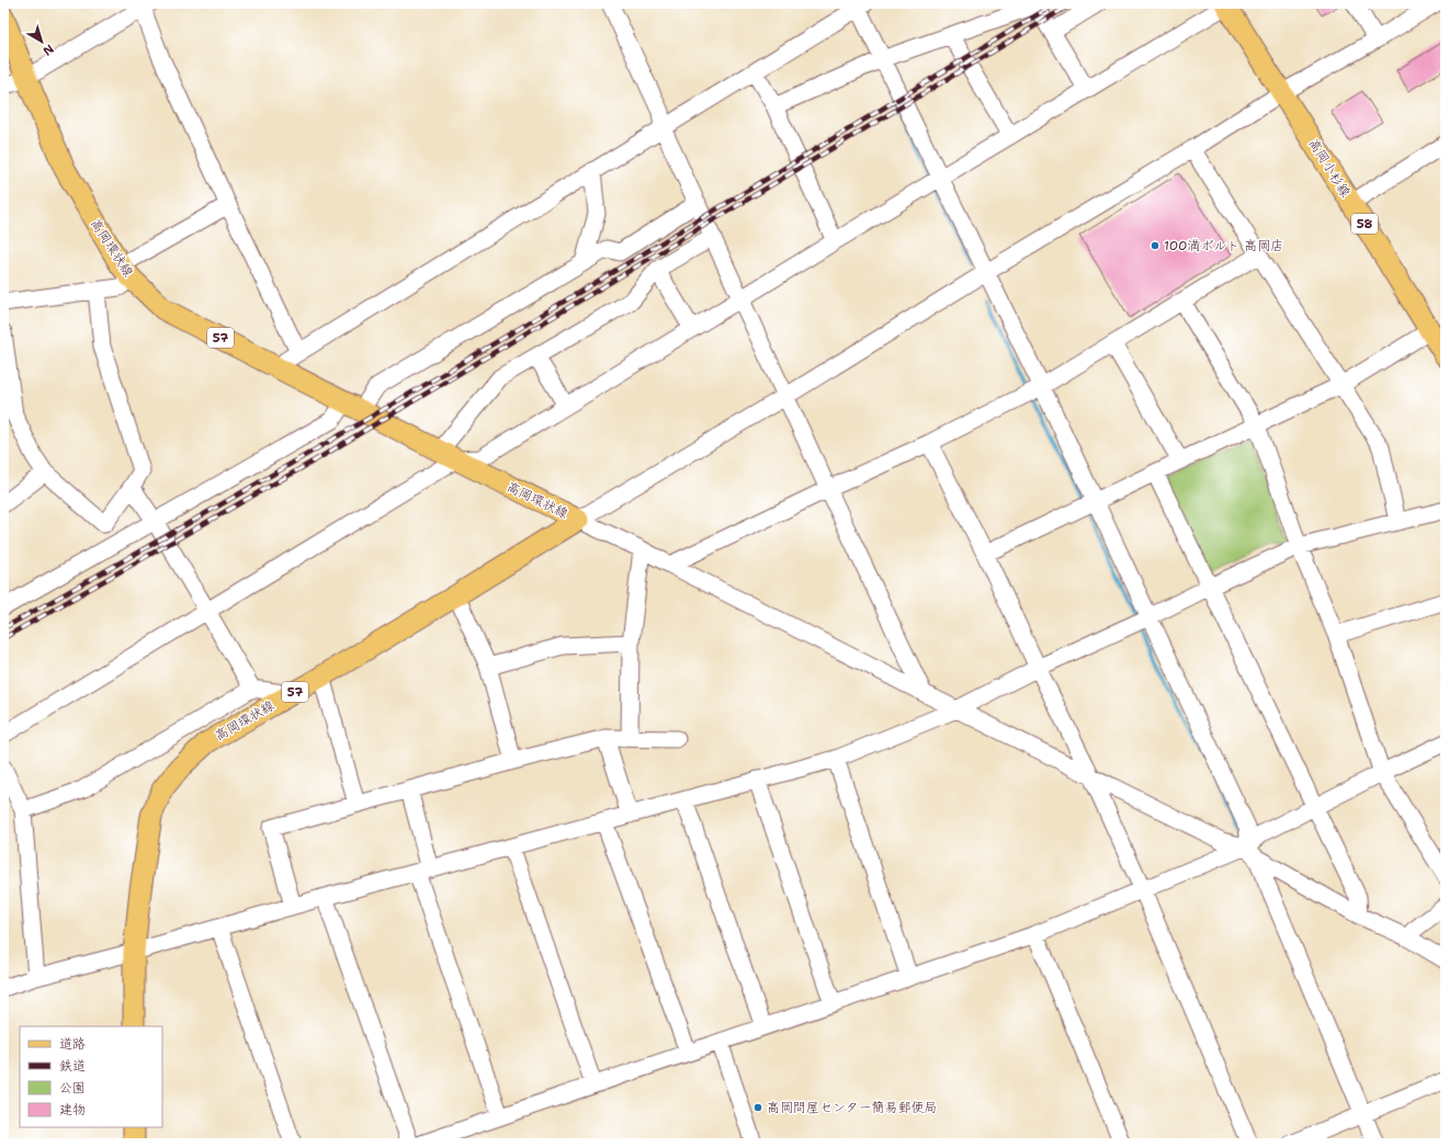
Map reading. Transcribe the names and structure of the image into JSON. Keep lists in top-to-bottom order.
{
  "streets": {
    "main road": [
      "高岡小杉線",
      "58",
      "高岡環状線",
      "57"
    ]
  },
  "places": ["100満ボルト 高岡店", "高岡問屋センター簡易郵便局"],
  "legend": [
    "道路",
    "鉄道",
    "公園",
    "建物"
  ],
  "north": "bottom right"
}
